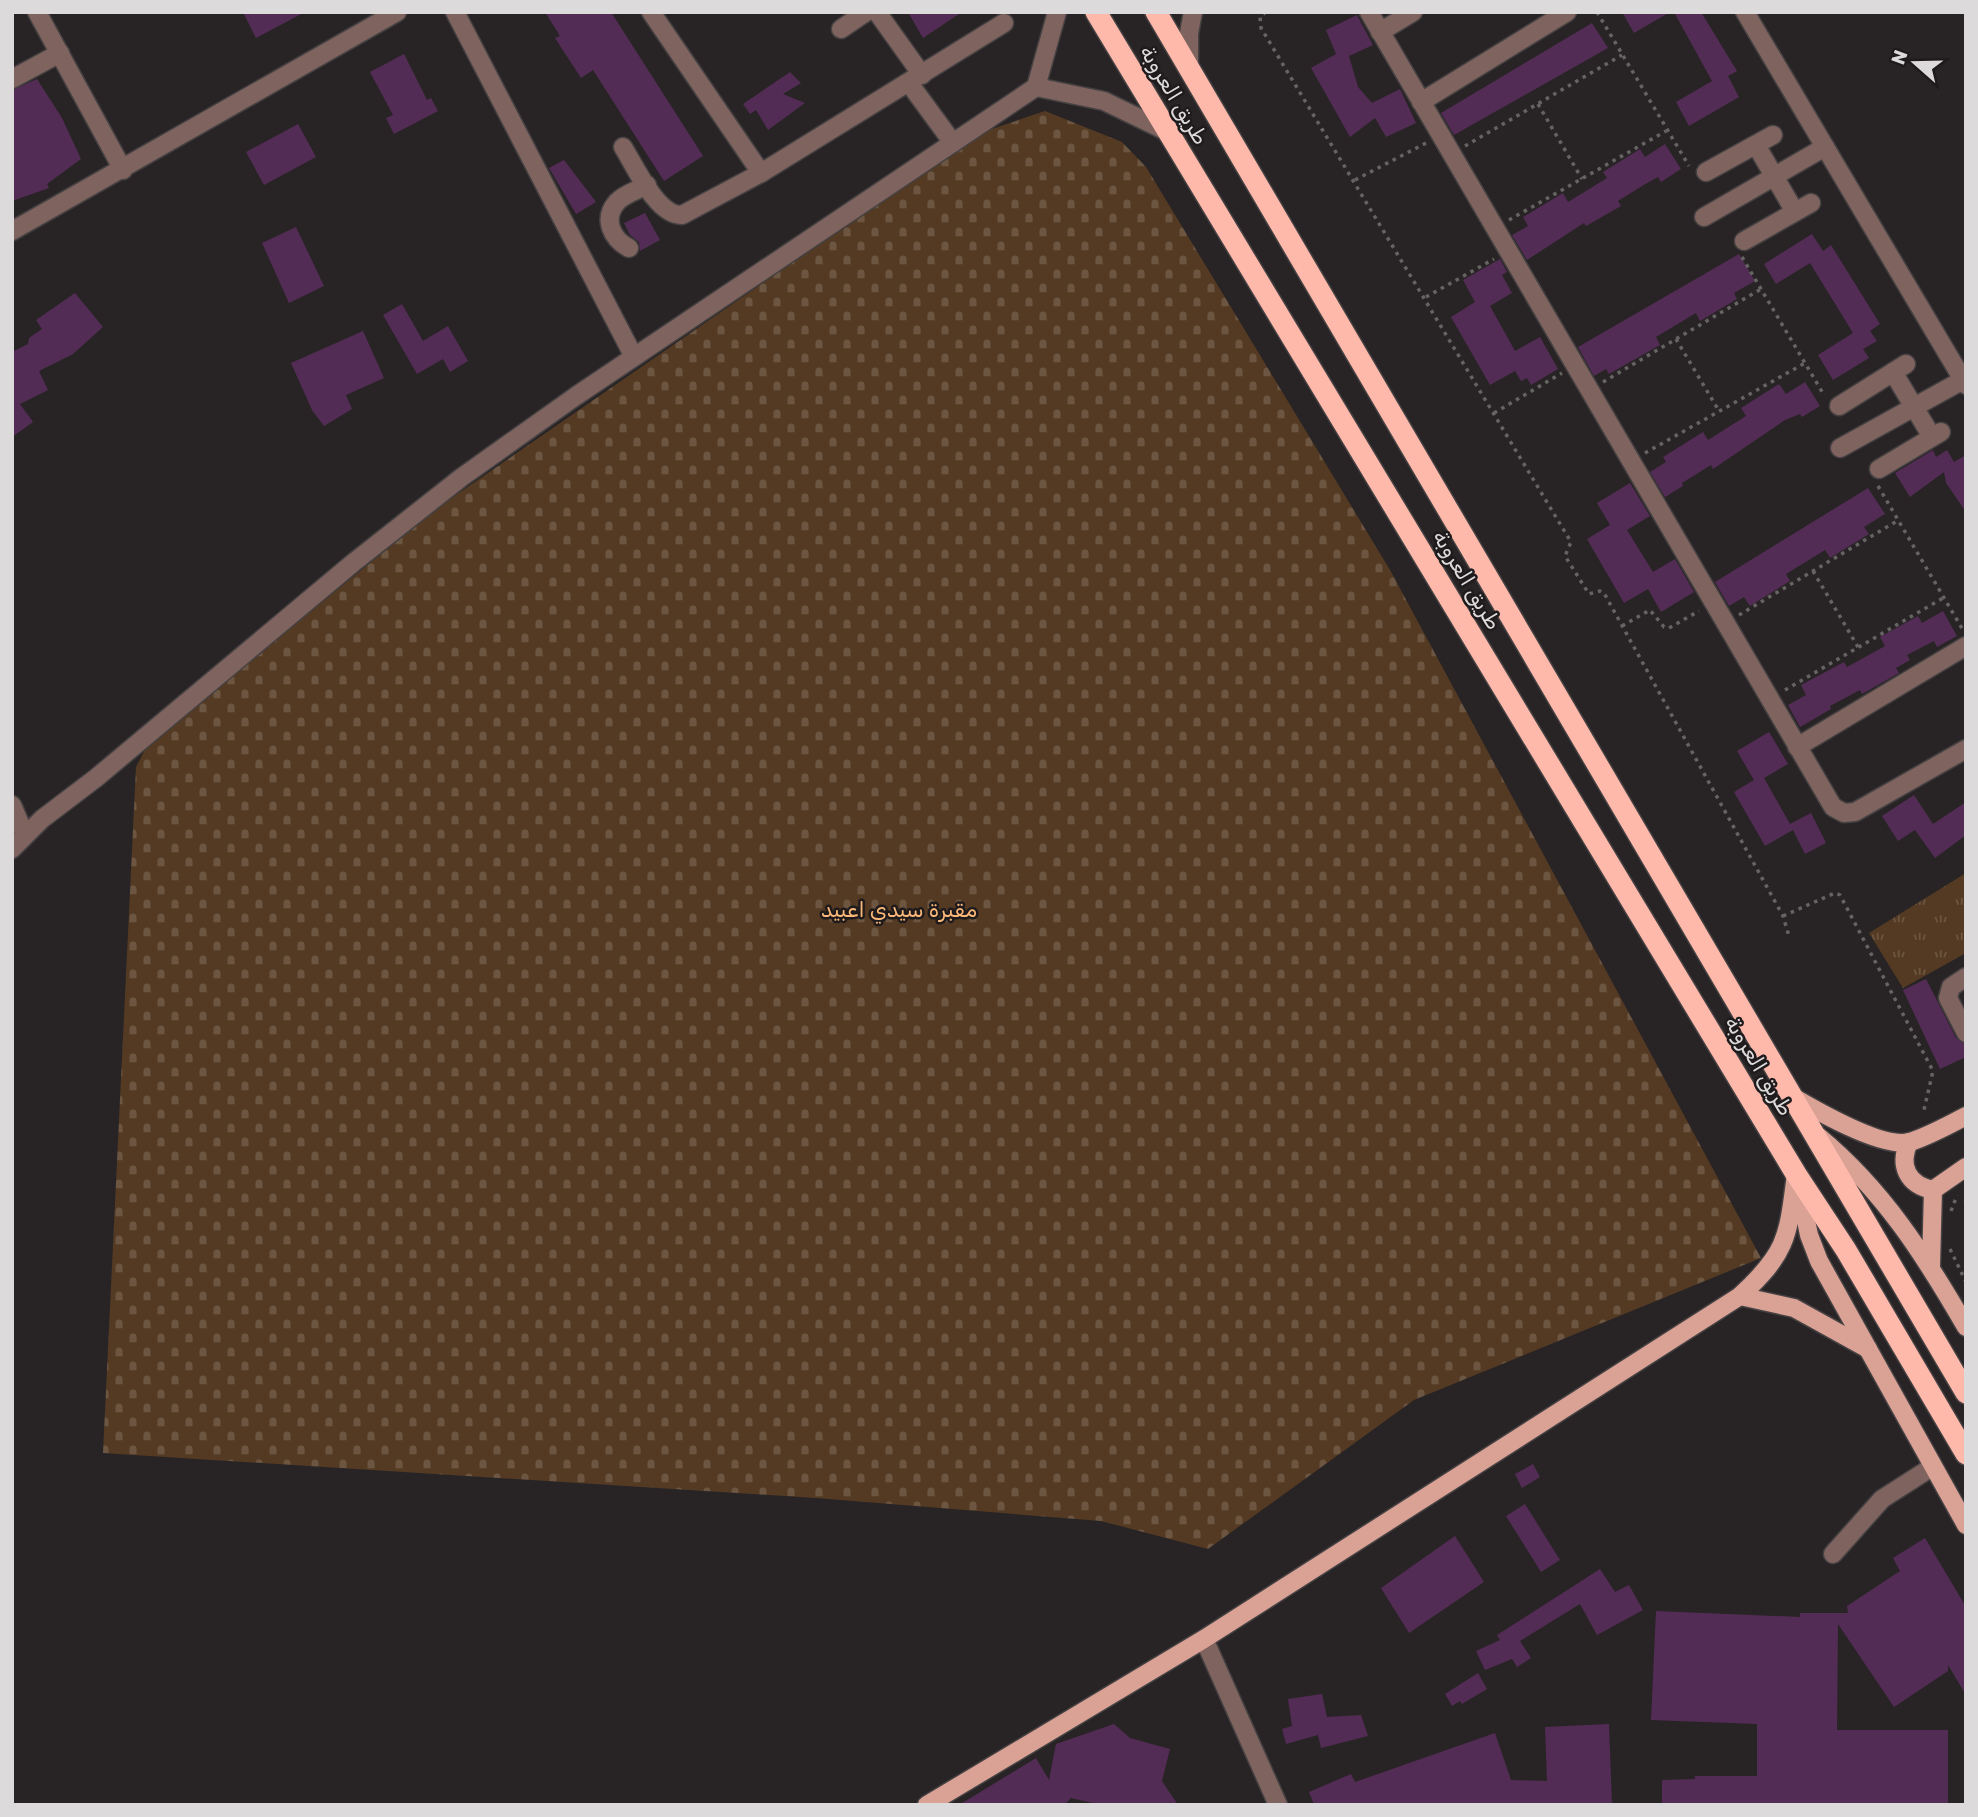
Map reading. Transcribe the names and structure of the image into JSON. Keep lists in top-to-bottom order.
{
  "streets": {
    "highway": ["طريق العروبة"]
  },
  "parks": ["مقبرة سيدي اعبيد"],
  "north": "left"
}
